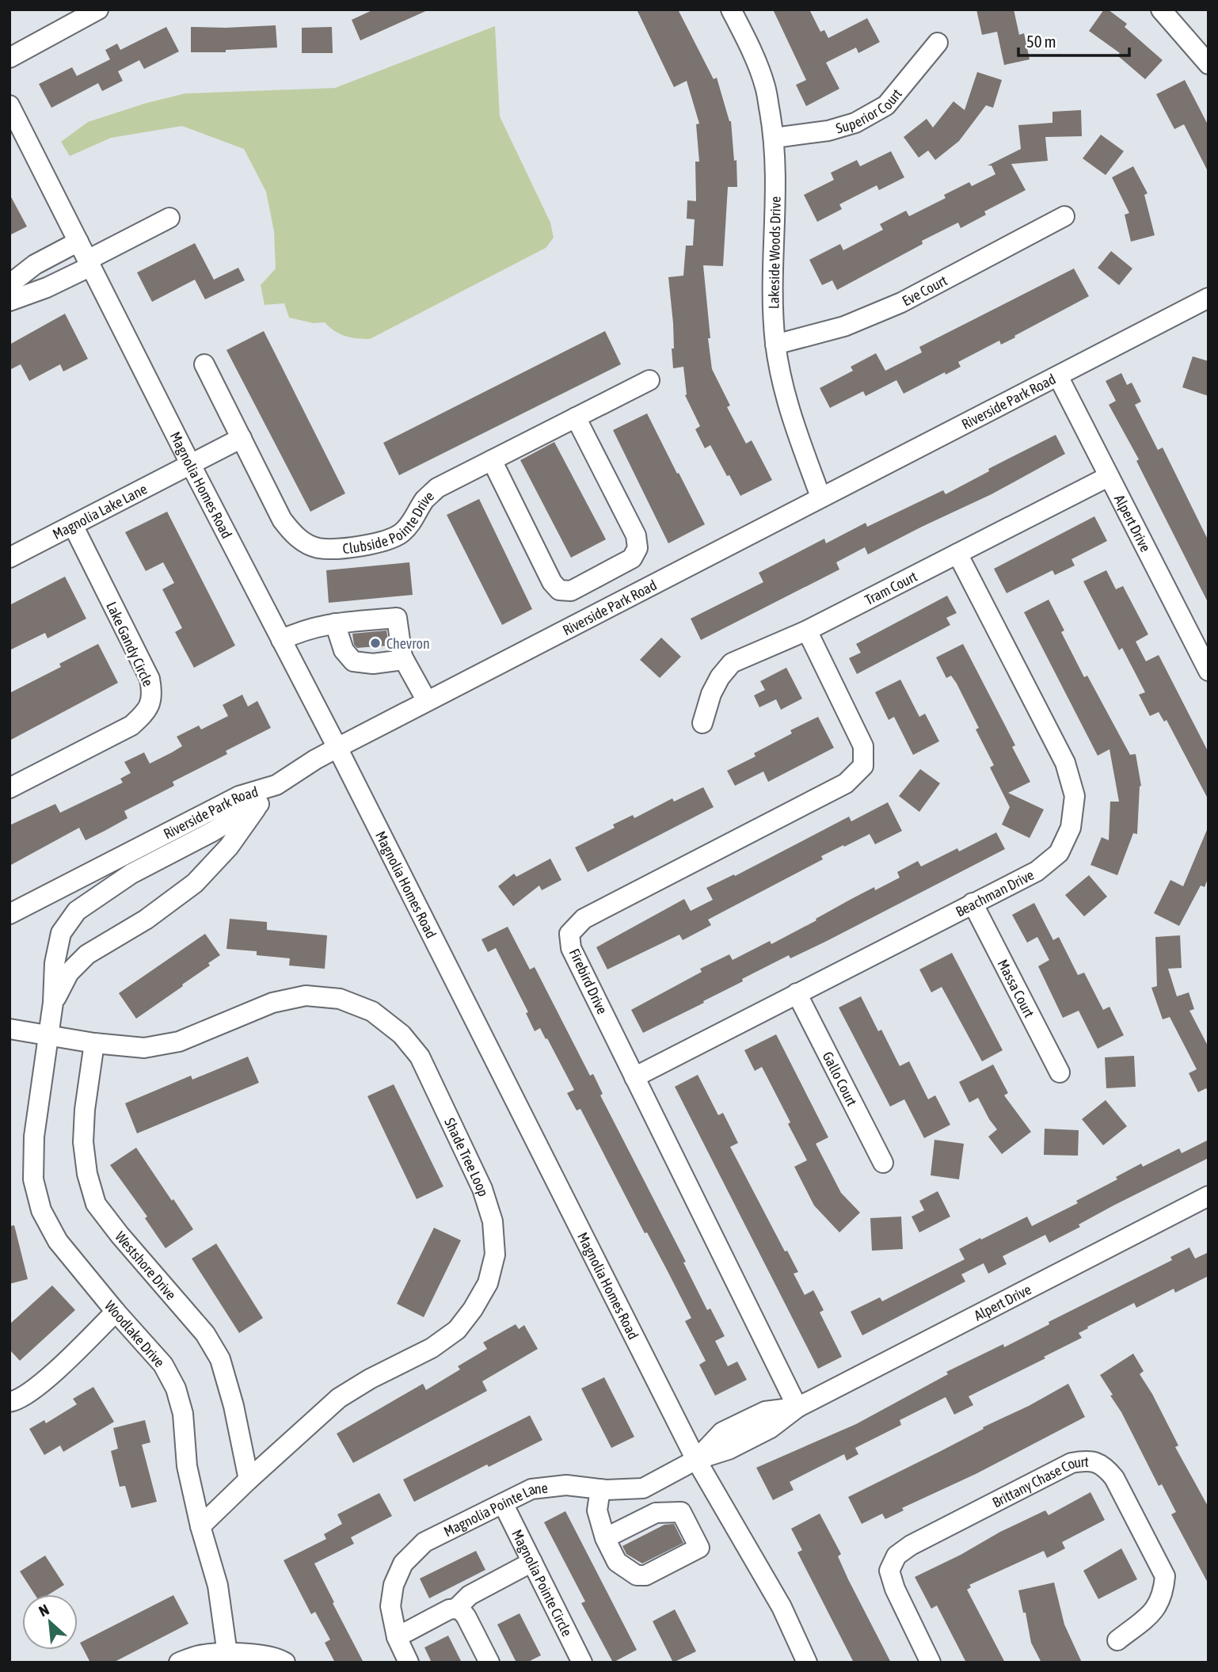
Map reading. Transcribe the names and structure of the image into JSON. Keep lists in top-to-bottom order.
{
  "streets": {
    "street": [
      "Superior Court",
      "Lakeside Woods Drive",
      "Eve Court",
      "Riverside Park Road",
      "Magnolia Homes Road",
      "Magnolia Lake Lane",
      "Clubside Pointe Drive",
      "Alpert Drive",
      "Tram Court",
      "Lake Gandy Circle",
      "Beachman Drive",
      "Firebird Drive",
      "Massa Court",
      "Gallo Court",
      "Shade Tree Loop",
      "Westshore Drive",
      "Woodlake Drive",
      "Brittany Chase Court",
      "Magnolia Pointe Lane",
      "Magnolia Pointe Circle"
    ]
  },
  "crossings": [
    ["Superior Court", "Lakeside Woods Drive"],
    ["Lakeside Woods Drive", "Eve Court"],
    ["Lakeside Woods Drive", "Riverside Park Road"],
    ["Riverside Park Road", "Magnolia Homes Road"],
    ["Riverside Park Road", "Alpert Drive"],
    ["Riverside Park Road", "Woodlake Drive"],
    ["Magnolia Homes Road", "Magnolia Lake Lane"],
    ["Magnolia Homes Road", "Alpert Drive"],
    ["Magnolia Homes Road", "Magnolia Pointe Lane"],
    ["Magnolia Lake Lane", "Clubside Pointe Drive"],
    ["Magnolia Lake Lane", "Lake Gandy Circle"],
    ["Alpert Drive", "Tram Court"],
    ["Alpert Drive", "Firebird Drive"],
    ["Alpert Drive", "Magnolia Pointe Lane"],
    ["Tram Court", "Beachman Drive"],
    ["Tram Court", "Firebird Drive"],
    ["Beachman Drive", "Firebird Drive"],
    ["Beachman Drive", "Massa Court"],
    ["Beachman Drive", "Gallo Court"],
    ["Shade Tree Loop", "Westshore Drive"],
    ["Shade Tree Loop", "Woodlake Drive"],
    ["Magnolia Pointe Lane", "Magnolia Pointe Circle"]
  ],
  "places": ["Chevron"],
  "scale_bar": "50 m",
  "north": "top left"
}
